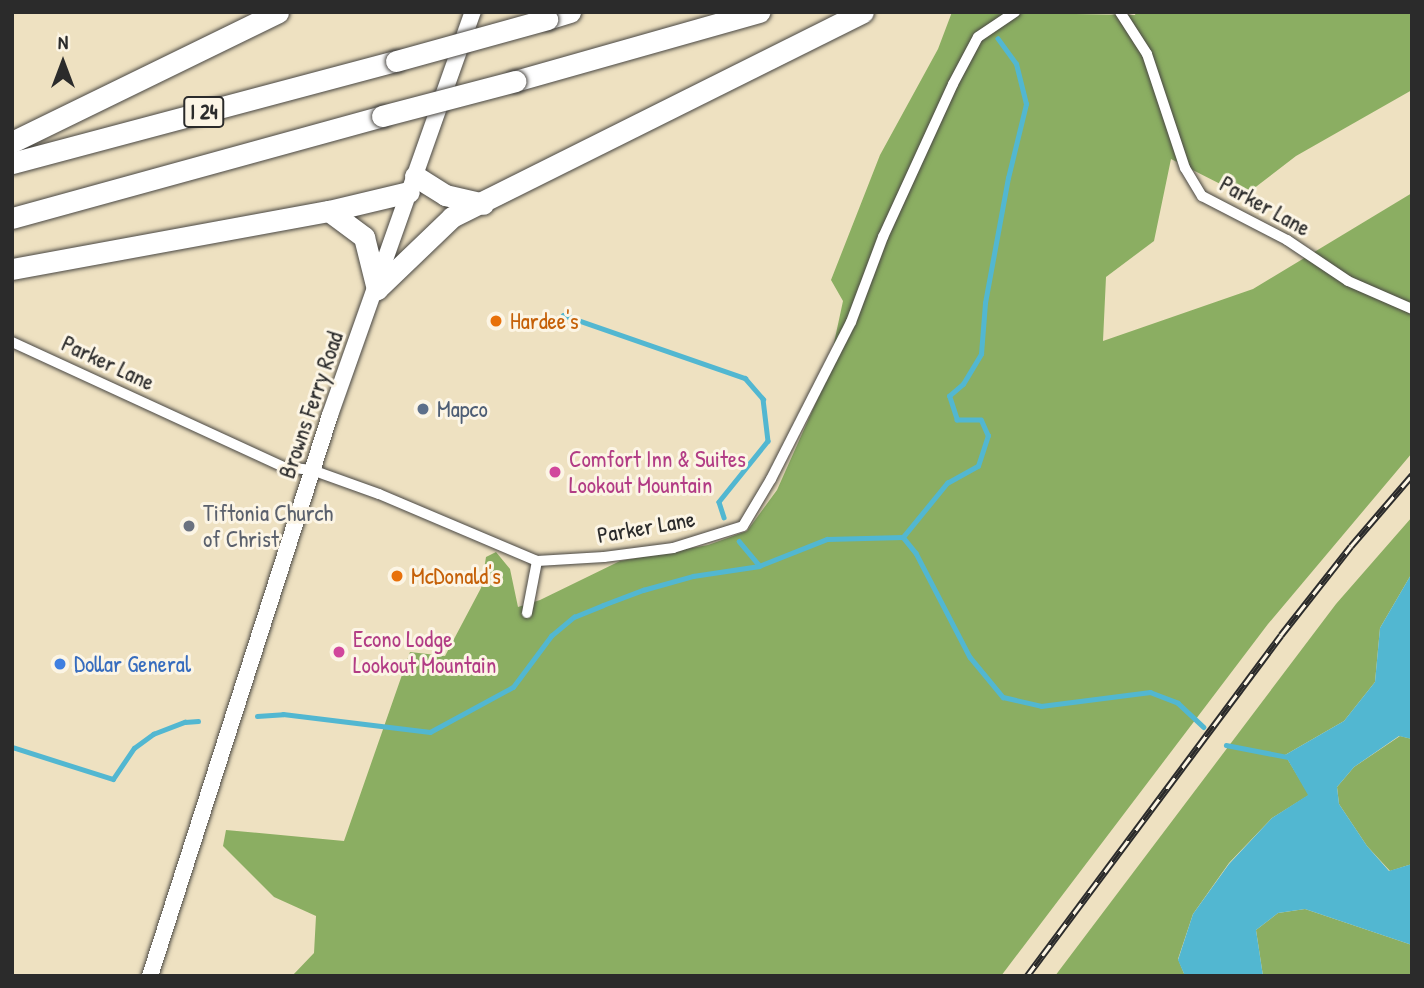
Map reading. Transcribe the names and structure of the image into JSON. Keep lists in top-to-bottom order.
{
  "streets": {
    "highway": ["I 24"],
    "street": ["Parker Lane", "Browns Ferry Road"]
  },
  "crossings": [
    ["Parker Lane", "Browns Ferry Road"]
  ],
  "places": [
    "Hardee's",
    "Mapco",
    "Comfort Inn & Suites Lookout Mountain",
    "Tiftonia Church of Christ",
    "McDonald's",
    "Econo Lodge Lookout Mountain",
    "Dollar General"
  ],
  "north": "top"
}
